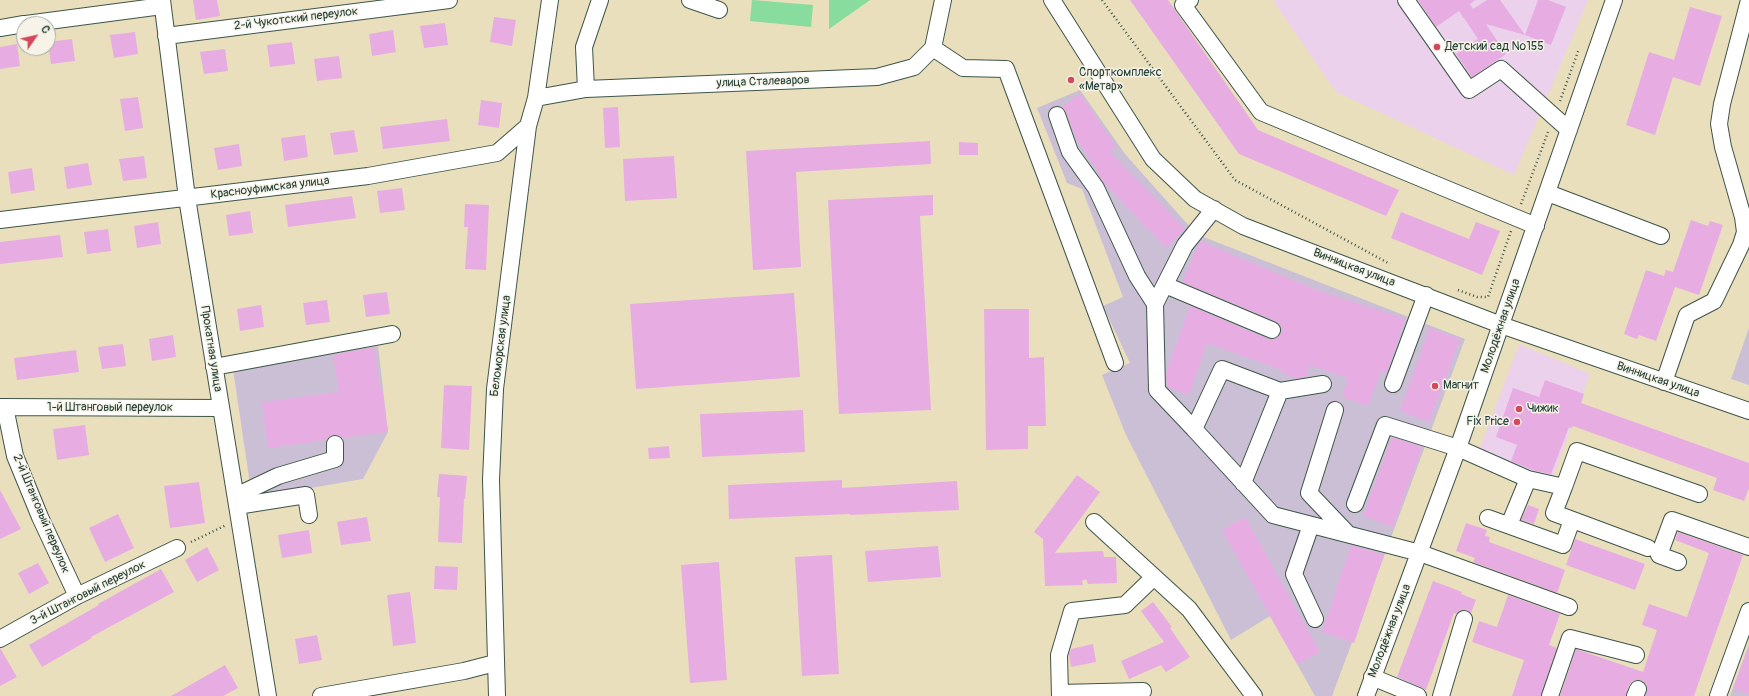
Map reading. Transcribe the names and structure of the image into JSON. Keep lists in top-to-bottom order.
{
  "streets": {
    "street": [
      "2-й Чукотский переулок",
      "улица Сталеваров",
      "Красноуфимская улица",
      "Винницкая улица",
      "Молодёжная улица",
      "Беломорская улица",
      "Прокатная улица",
      "1-й Штанговый переулок",
      "2-й Штанговый переулок",
      "3-й Штанговый переулок"
    ]
  },
  "crossings": [
    ["2-й Чукотский переулок", "Прокатная улица"],
    ["улица Сталеваров", "Беломорская улица"],
    ["Красноуфимская улица", "Беломорская улица"],
    ["Красноуфимская улица", "Прокатная улица"],
    ["Винницкая улица", "Молодёжная улица"],
    ["Прокатная улица", "1-й Штанговый переулок"],
    ["1-й Штанговый переулок", "2-й Штанговый переулок"],
    ["2-й Штанговый переулок", "3-й Штанговый переулок"]
  ],
  "places": [
    "Детский сад №155",
    "Спорткомплекс «Метар»",
    "Магнит",
    "Чижик",
    "Fix Price"
  ],
  "north": "top right"
}
